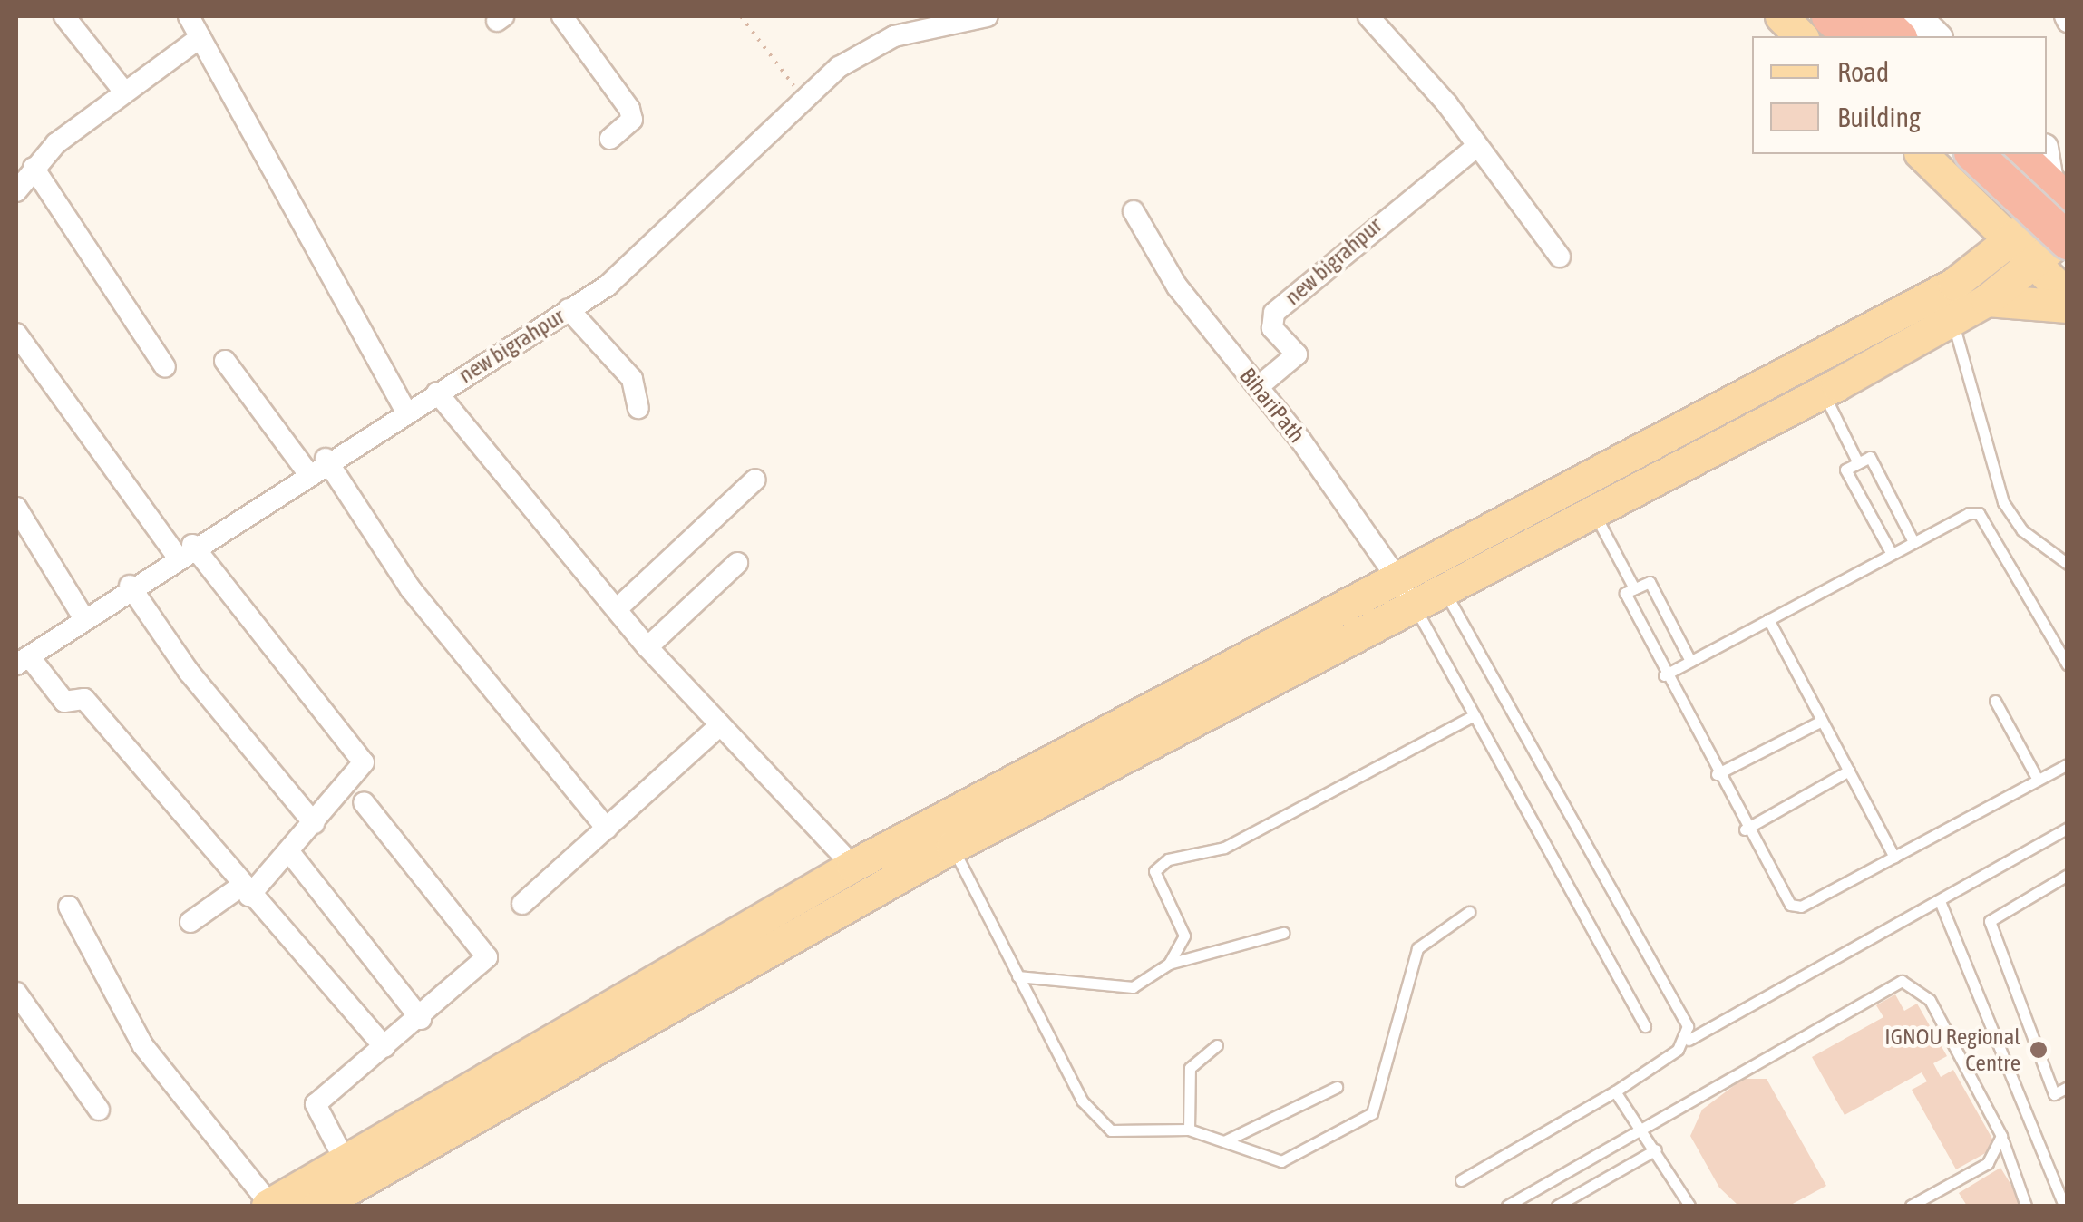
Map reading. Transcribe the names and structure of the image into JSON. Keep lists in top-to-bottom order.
{
  "streets": {
    "street": ["new bigrahpur", "BihariPath"]
  },
  "crossings": [
    ["new bigrahpur", "BihariPath"]
  ],
  "places": ["IGNOU Regional Centre"],
  "legend": ["Road", "Building"]
}
